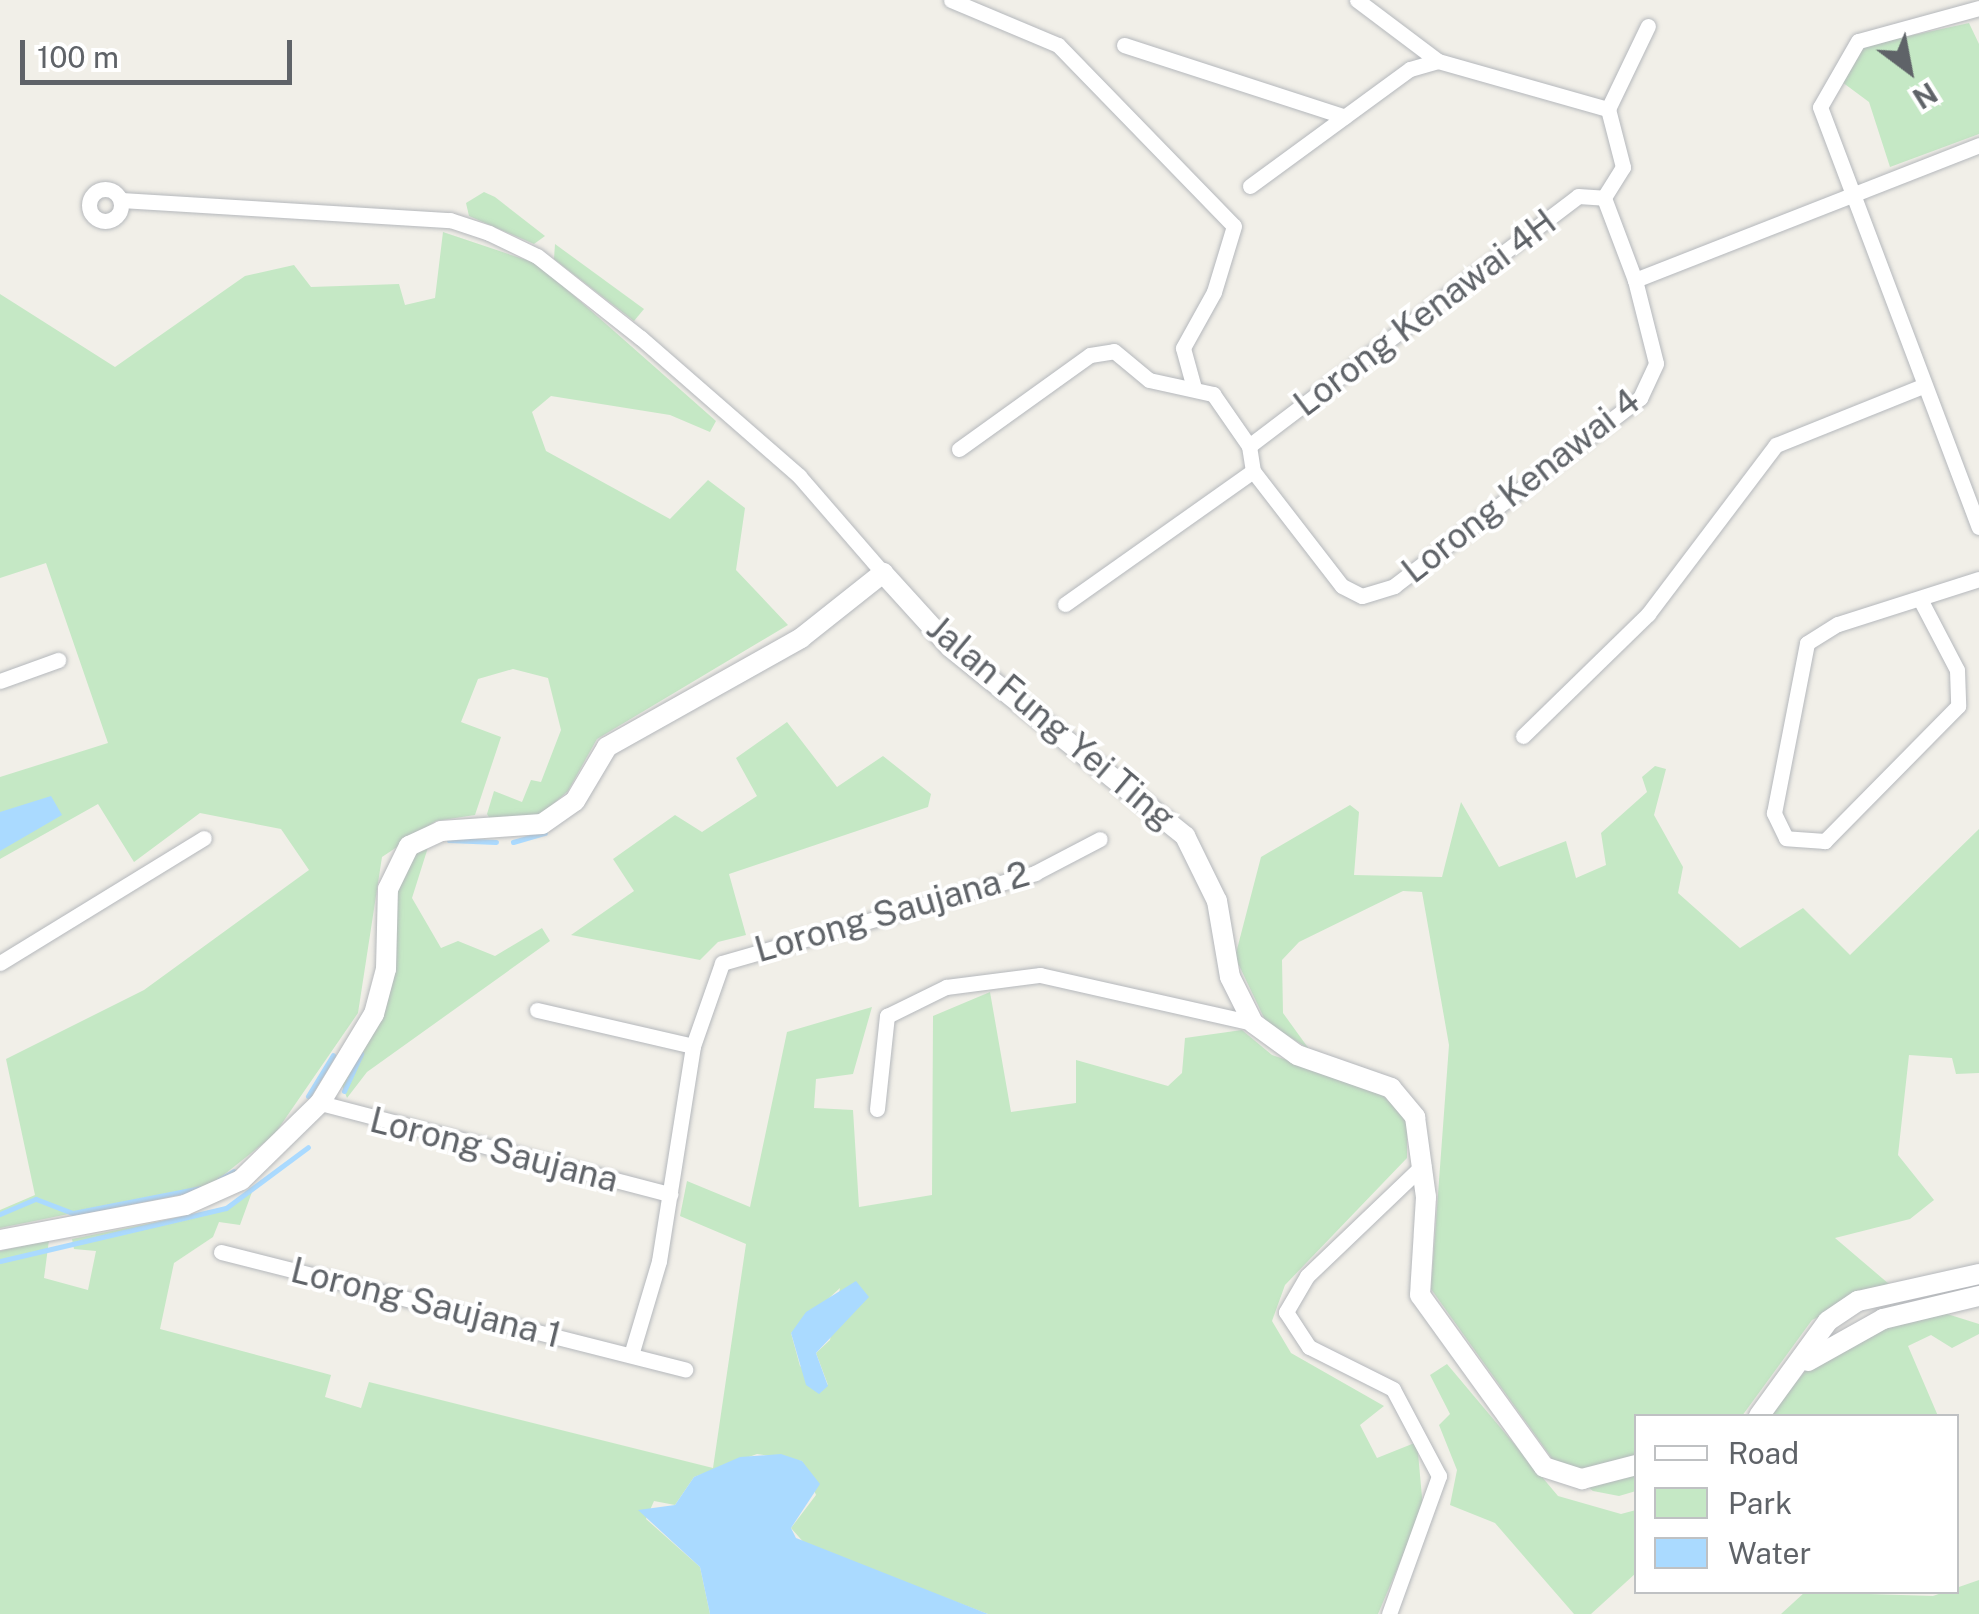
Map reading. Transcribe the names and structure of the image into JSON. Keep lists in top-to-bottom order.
{
  "streets": {
    "street": [
      "Lorong Kenawai 4H",
      "Lorong Kenawai 4",
      "Jalan Fung Yei Ting",
      "Lorong Saujana 2",
      "Lorong Saujana",
      "Lorong Saujana 1"
    ]
  },
  "crossings": [
    ["Lorong Kenawai 4H", "Lorong Kenawai 4"],
    ["Lorong Saujana 2", "Lorong Saujana"],
    ["Lorong Saujana 2", "Lorong Saujana 1"]
  ],
  "legend": ["Road", "Park", "Water"],
  "scale_bar": "100 m",
  "north": "bottom right"
}
